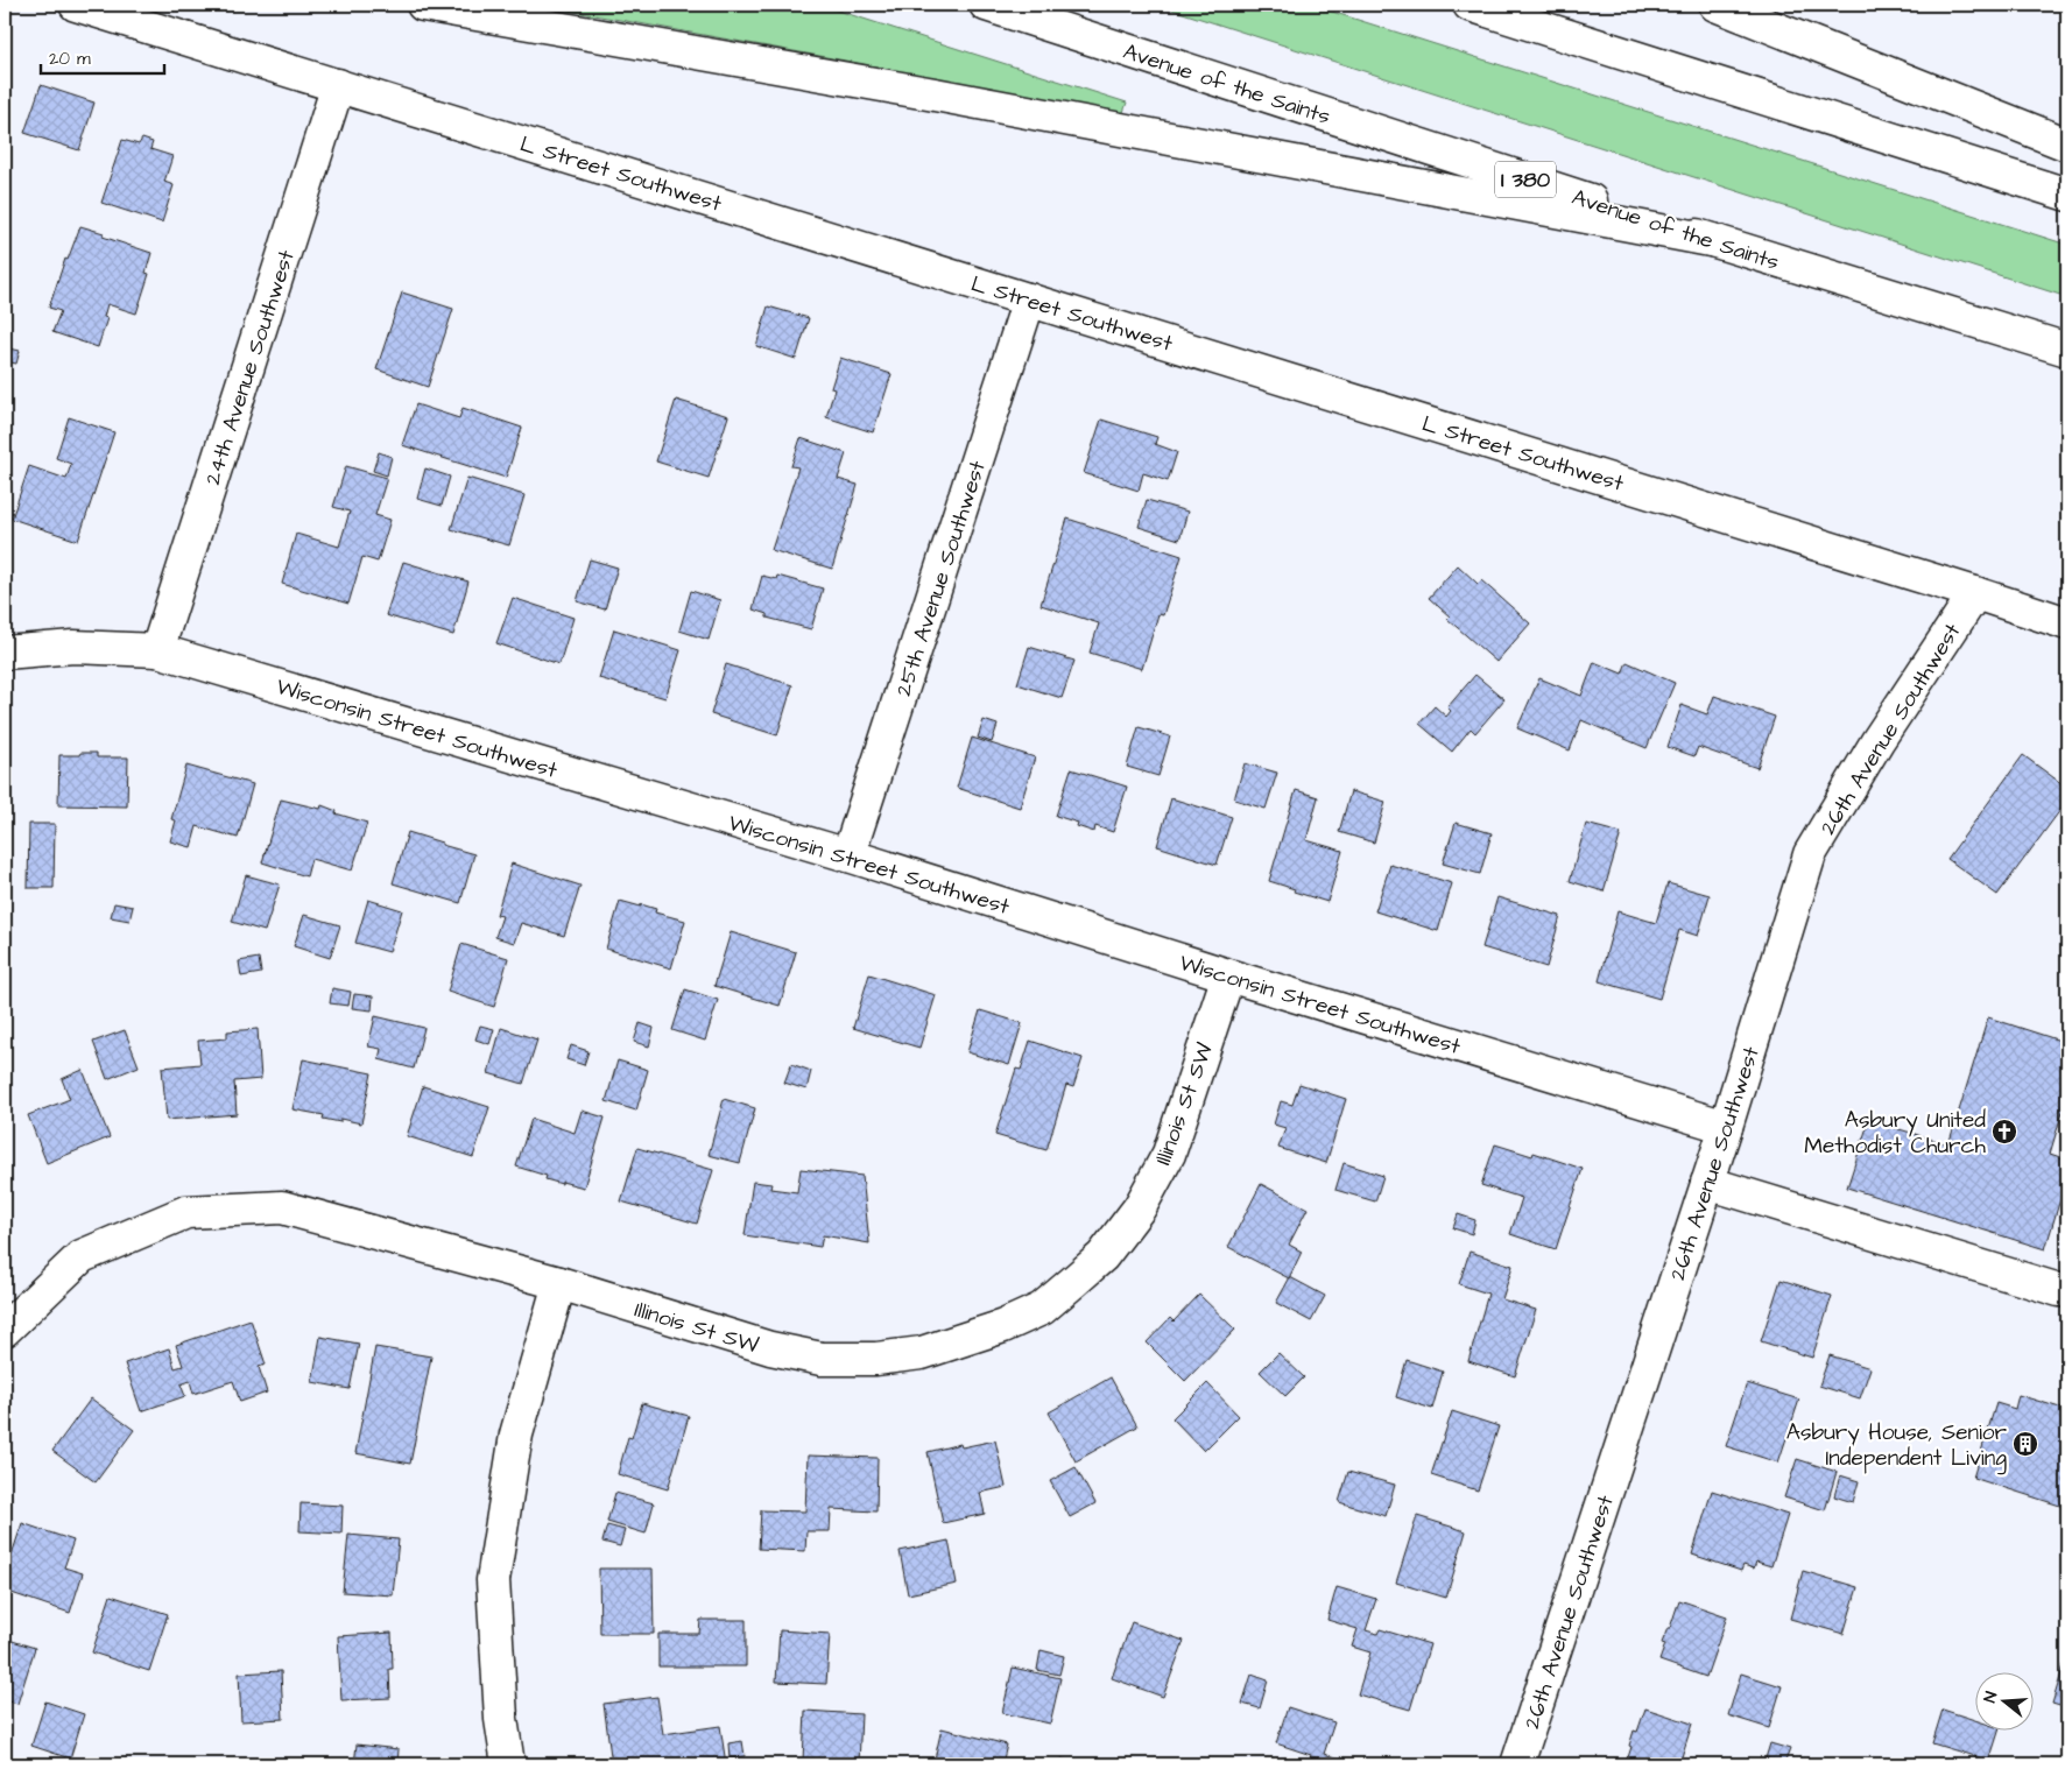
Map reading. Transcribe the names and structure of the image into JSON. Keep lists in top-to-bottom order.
{
  "streets": {
    "main road": [
      "Avenue of the Saints",
      "L Street Southwest",
      "I 380",
      "24th Avenue Southwest",
      "25th Avenue Southwest",
      "Wisconsin Street Southwest",
      "26th Avenue Southwest",
      "Illinois St SW"
    ]
  },
  "crossings": [
    ["L Street Southwest", "24th Avenue Southwest"],
    ["L Street Southwest", "25th Avenue Southwest"],
    ["L Street Southwest", "26th Avenue Southwest"],
    ["24th Avenue Southwest", "Wisconsin Street Southwest"],
    ["25th Avenue Southwest", "Wisconsin Street Southwest"],
    ["Wisconsin Street Southwest", "26th Avenue Southwest"],
    ["Wisconsin Street Southwest", "Illinois St SW"]
  ],
  "places": {
    "church": ["Asbury United Methodist Church"],
    "building": ["Asbury House, Senior Independent Living"]
  },
  "scale_bar": "20 m",
  "north": "left"
}
